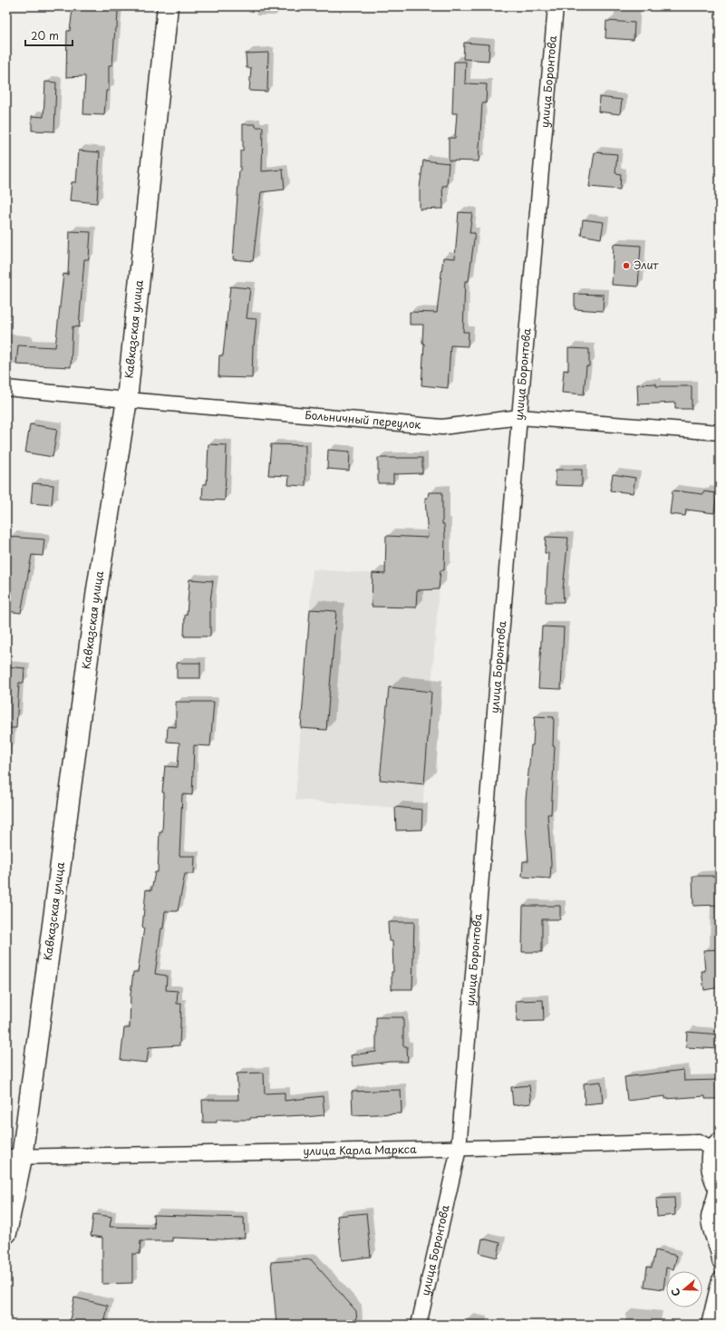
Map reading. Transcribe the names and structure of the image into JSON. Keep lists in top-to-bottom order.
{
  "streets": {
    "street": [
      "улица Боронтова",
      "Кавказская улица",
      "Больничный переулок",
      "улица Карла Маркса"
    ]
  },
  "crossings": [
    ["улица Боронтова", "Больничный переулок"],
    ["улица Боронтова", "улица Карла Маркса"],
    ["Кавказская улица", "Больничный переулок"],
    ["Кавказская улица", "улица Карла Маркса"]
  ],
  "places": ["Элит"],
  "scale_bar": "20 m",
  "north": "left"
}
